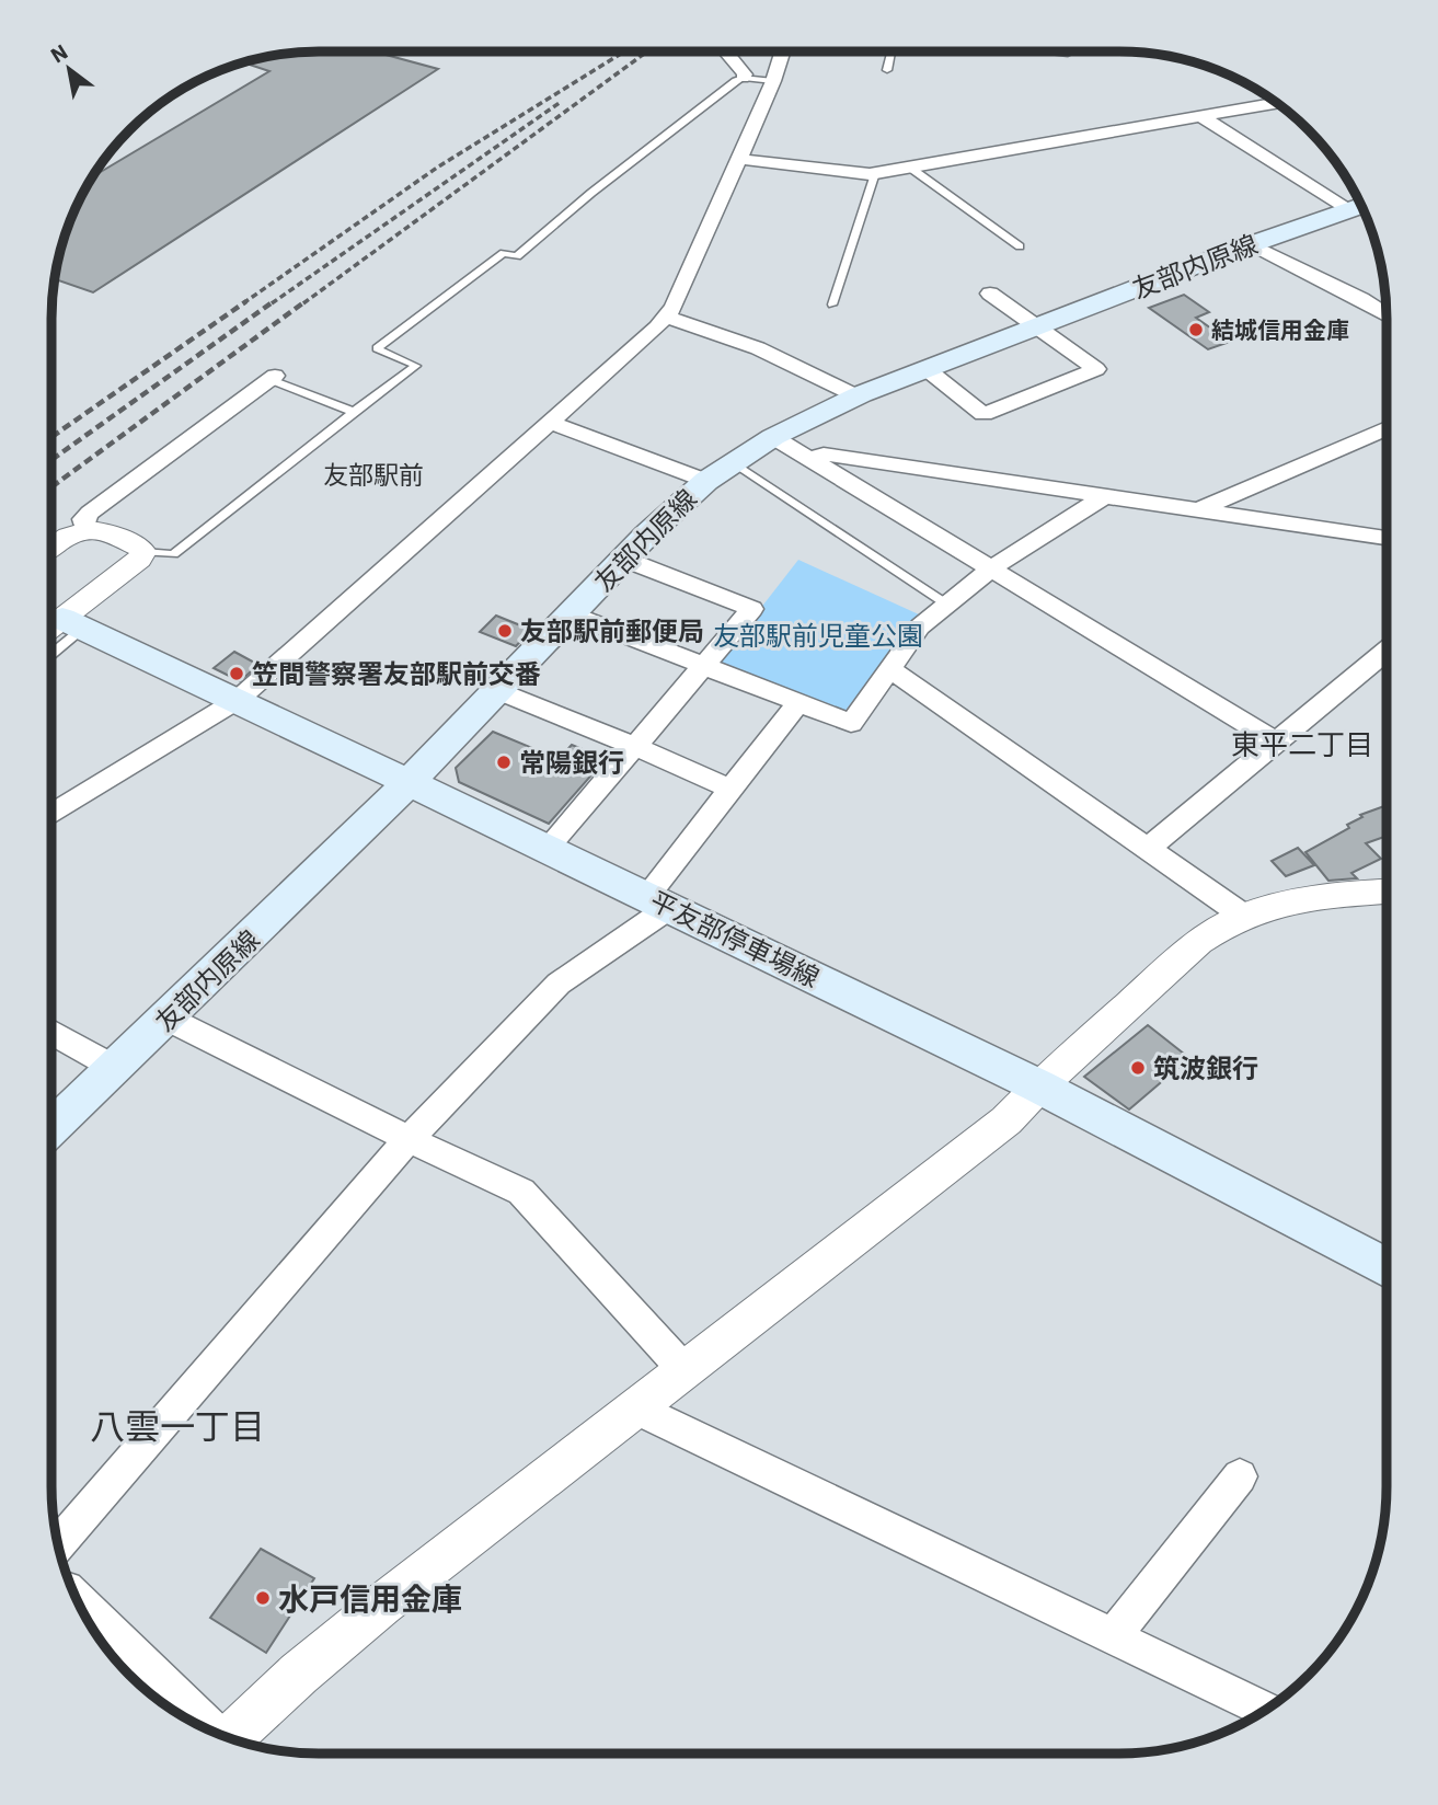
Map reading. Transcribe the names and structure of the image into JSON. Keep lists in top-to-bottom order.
{
  "streets": {
    "main road": ["友部内原線", "平友部停車場線"]
  },
  "crossings": [
    ["友部内原線", "平友部停車場線"]
  ],
  "districts": ["友部駅前", "東平二丁目", "八雲一丁目"],
  "parks": ["友部駅前児童公園"],
  "places": [
    "結城信用金庫",
    "友部駅前郵便局",
    "笠間警察署友部駅前交番",
    "常陽銀行",
    "筑波銀行",
    "水戸信用金庫"
  ],
  "north": "top left"
}
